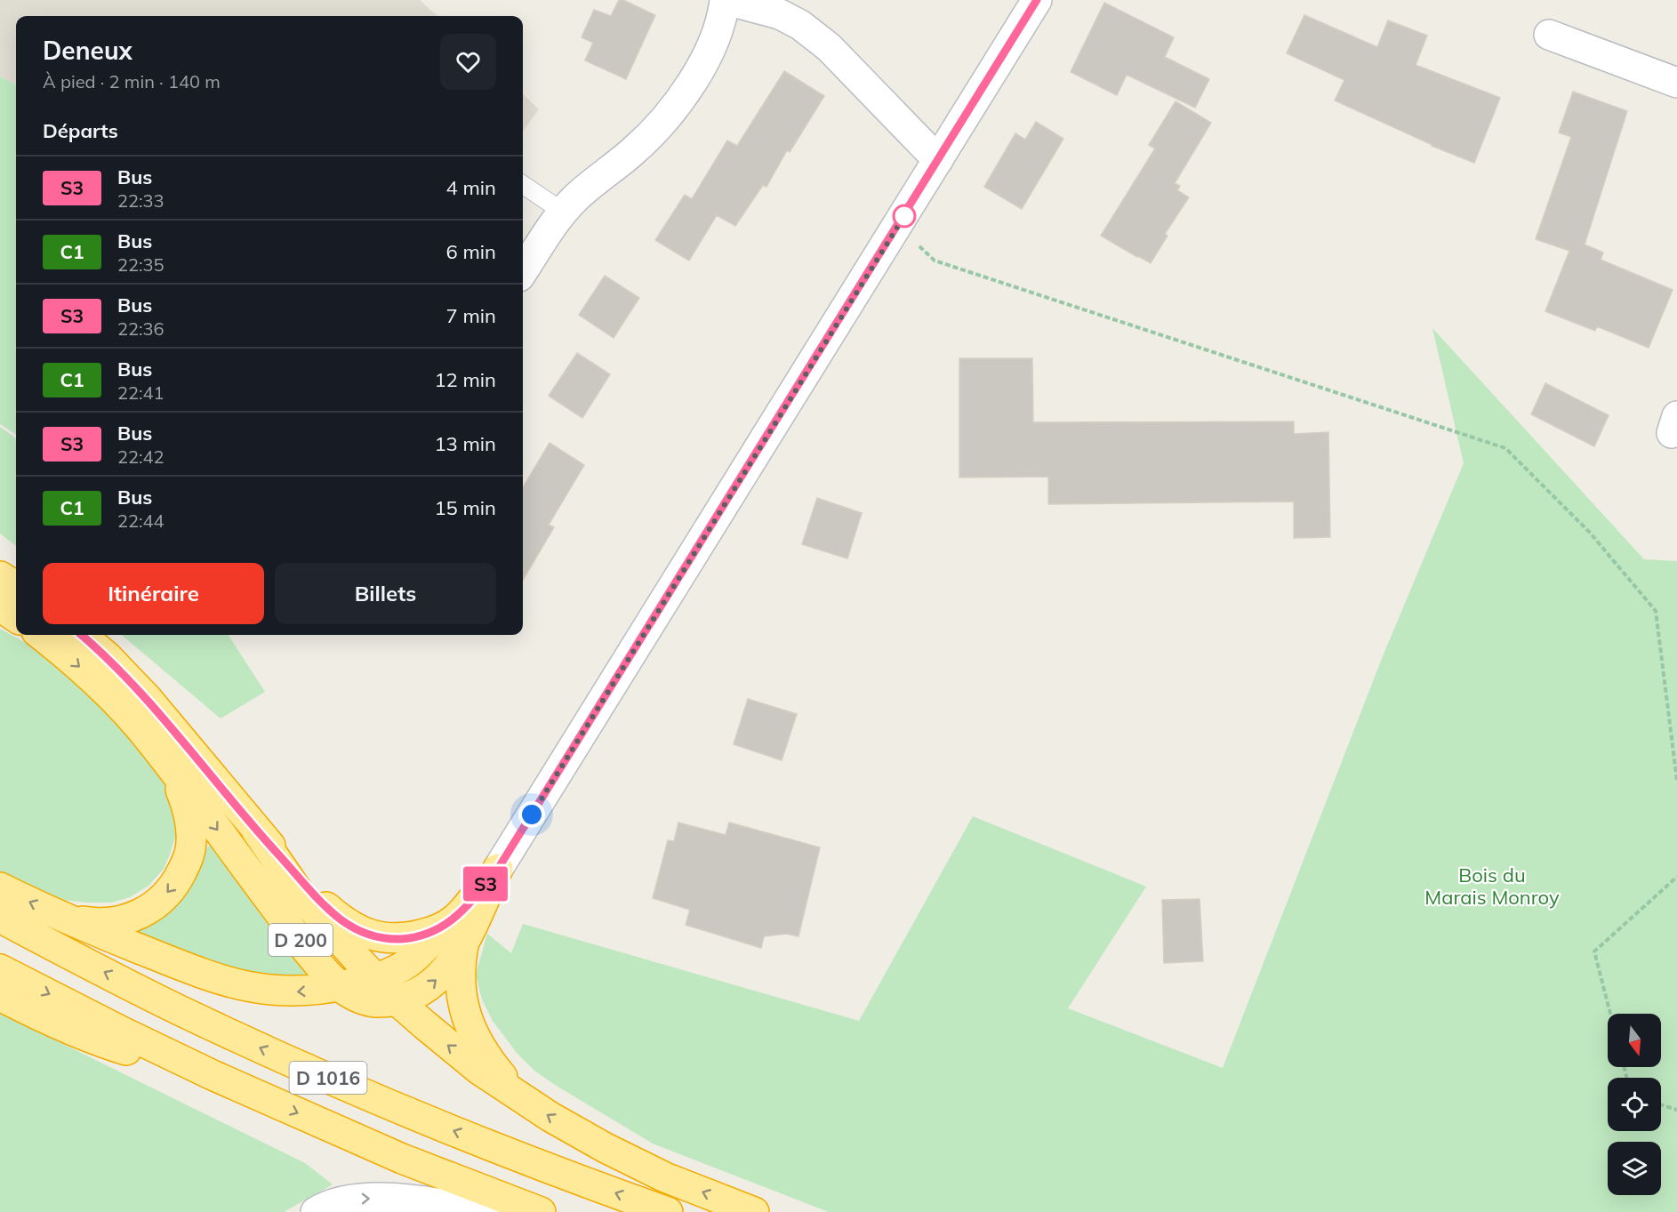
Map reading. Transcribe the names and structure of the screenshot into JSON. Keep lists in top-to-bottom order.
{
  "streets": {
    "highway": ["D 200", "D 1016"]
  },
  "parks": ["Bois du Marais Monroy"],
  "lines": ["bus line S3"],
  "north": "bottom",
  "page": {
    "on_map": "S3",
    "heading": [
      ["Deneux", "À pied · 2 min · 140 m"],
      "Départs"
    ],
    "list": [
      {
        "mark": "S3",
        "name": "Bus",
        "note": "22:33",
        "value": "4 min"
      },
      {
        "mark": "C1",
        "name": "Bus",
        "note": "22:35",
        "value": "6 min"
      },
      {
        "mark": "S3",
        "name": "Bus",
        "note": "22:36",
        "value": "7 min"
      },
      {
        "mark": "C1",
        "name": "Bus",
        "note": "22:41",
        "value": "12 min"
      },
      {
        "mark": "S3",
        "name": "Bus",
        "note": "22:42",
        "value": "13 min"
      },
      {
        "mark": "C1",
        "name": "Bus",
        "note": "22:44",
        "value": "15 min"
      }
    ],
    "buttons": ["Itinéraire", "Billets"]
  }
}
